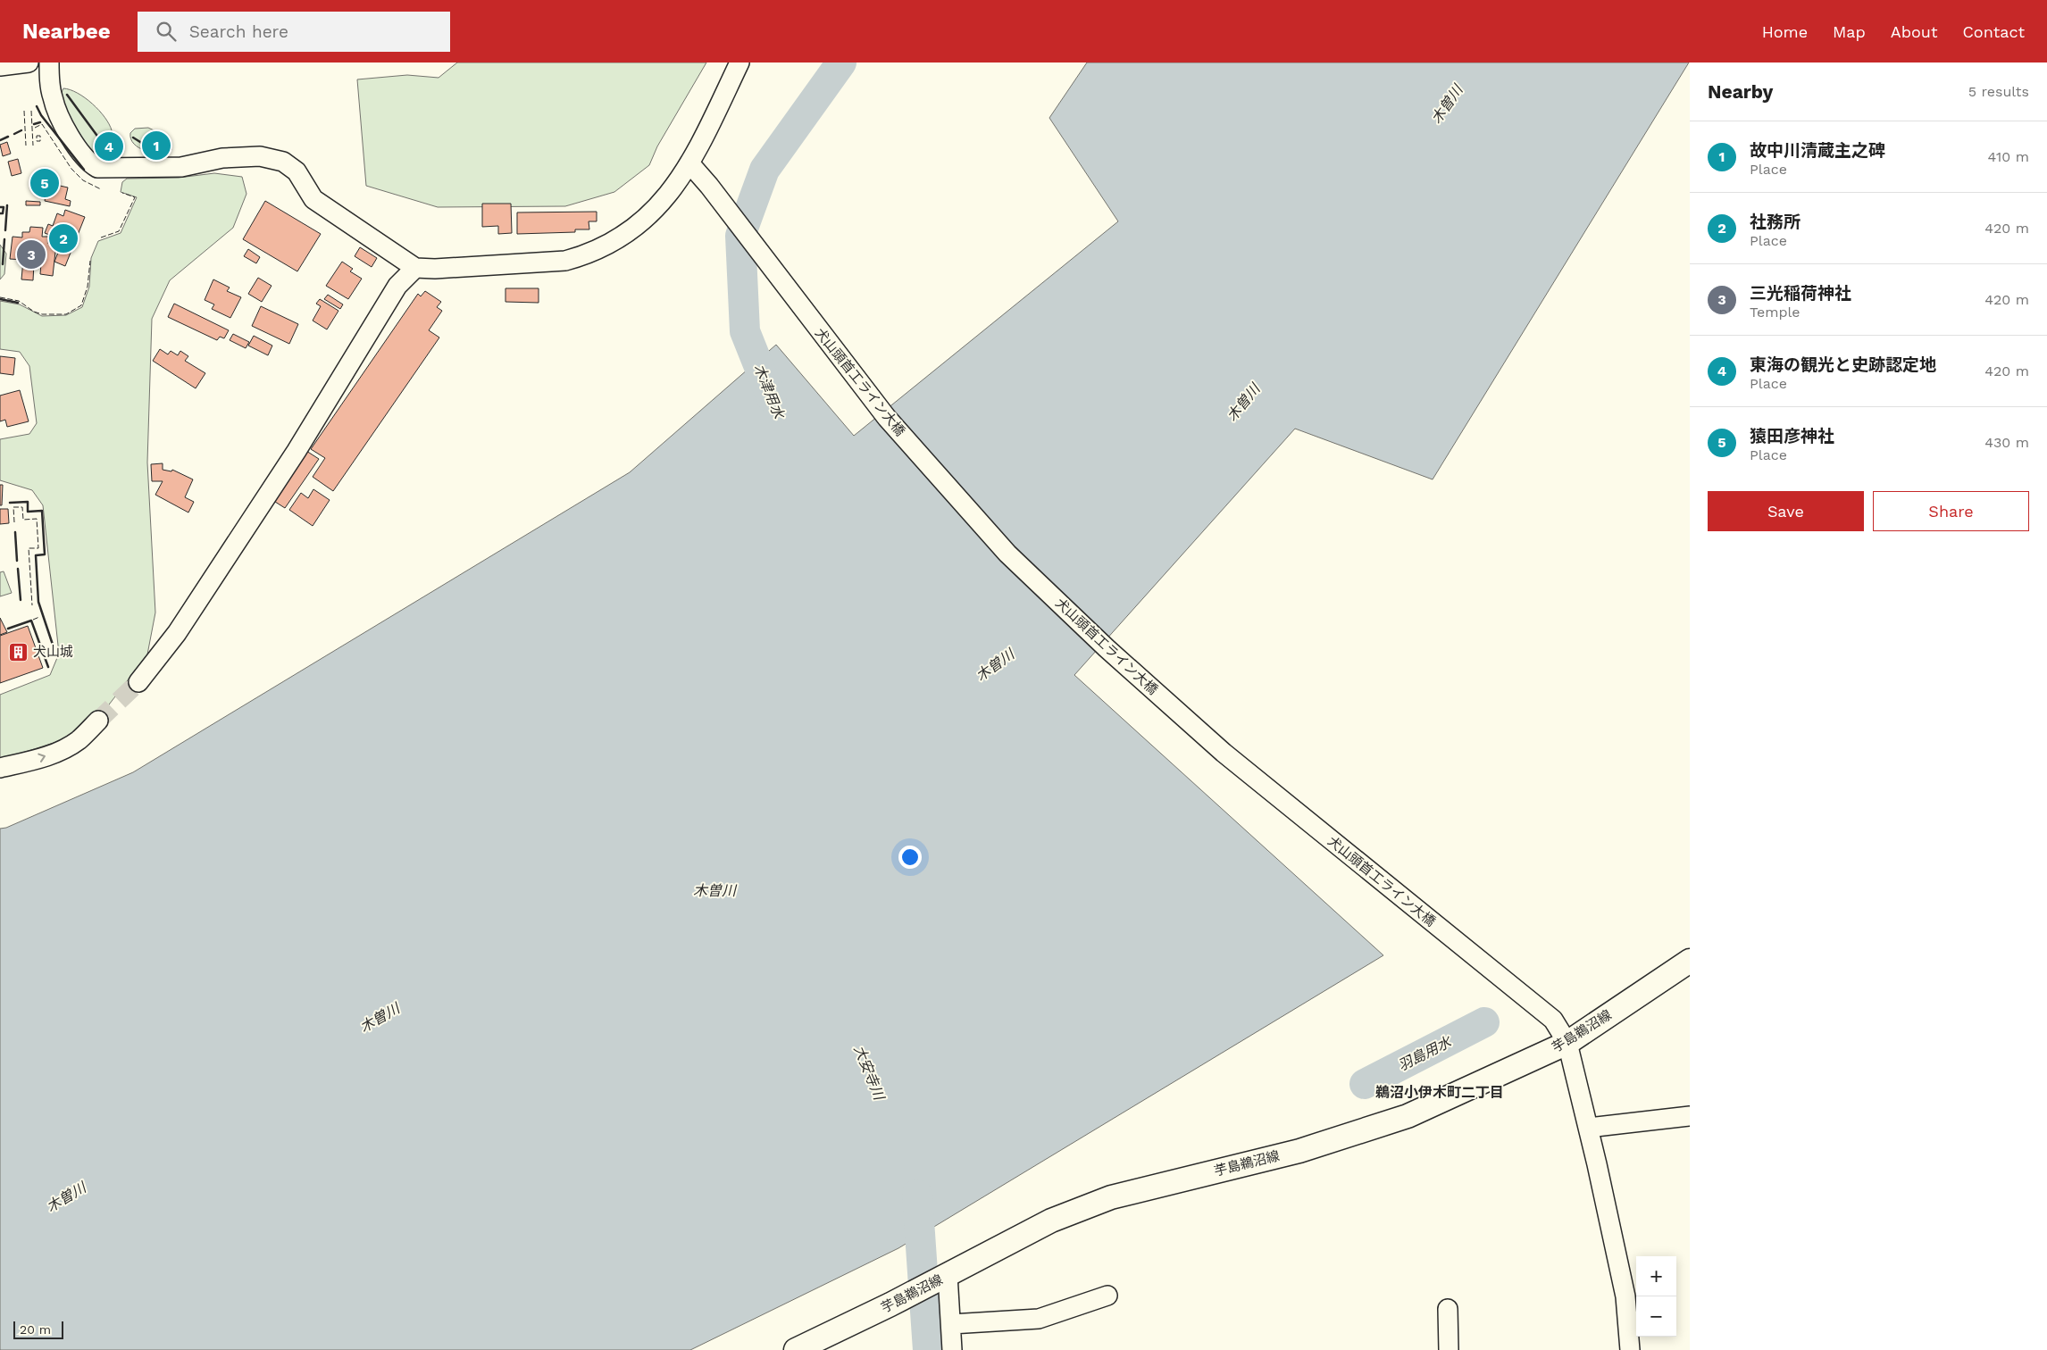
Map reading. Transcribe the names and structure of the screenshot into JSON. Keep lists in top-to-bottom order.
{
  "streets": {
    "main road": ["芋島鵜沼線"],
    "street": ["犬山頭首工ライン大橋"]
  },
  "crossings": [
    ["犬山頭首工ライン大橋", "芋島鵜沼線"]
  ],
  "districts": ["鵜沼小伊木町二丁目"],
  "water": [
    "木曽川",
    "木津用水",
    "羽島用水",
    "大安寺川"
  ],
  "places": {
    "building": ["犬山城"]
  },
  "scale_bar": "20 m",
  "page": {
    "header": "Nearbee",
    "search": "Search here",
    "nav": [
      "Home",
      "Map",
      "About",
      "Contact"
    ],
    "heading": ["Nearby", "5 results"],
    "list": [
      {
        "mark": "1",
        "name": "故中川清蔵主之碑",
        "note": "Place",
        "value": "410 m"
      },
      {
        "mark": "2",
        "name": "社務所",
        "note": "Place",
        "value": "420 m"
      },
      {
        "mark": "3",
        "name": "三光稲荷神社",
        "note": "Temple",
        "value": "420 m"
      },
      {
        "mark": "4",
        "name": "東海の観光と史跡認定地",
        "note": "Place",
        "value": "420 m"
      },
      {
        "mark": "5",
        "name": "猿田彦神社",
        "note": "Place",
        "value": "430 m"
      }
    ],
    "pins": [
      "1",
      "4",
      "5",
      "2",
      "3"
    ],
    "buttons": ["Save", "Share"],
    "map_buttons": ["+", "−"],
    "scale": "20 m"
  }
}
